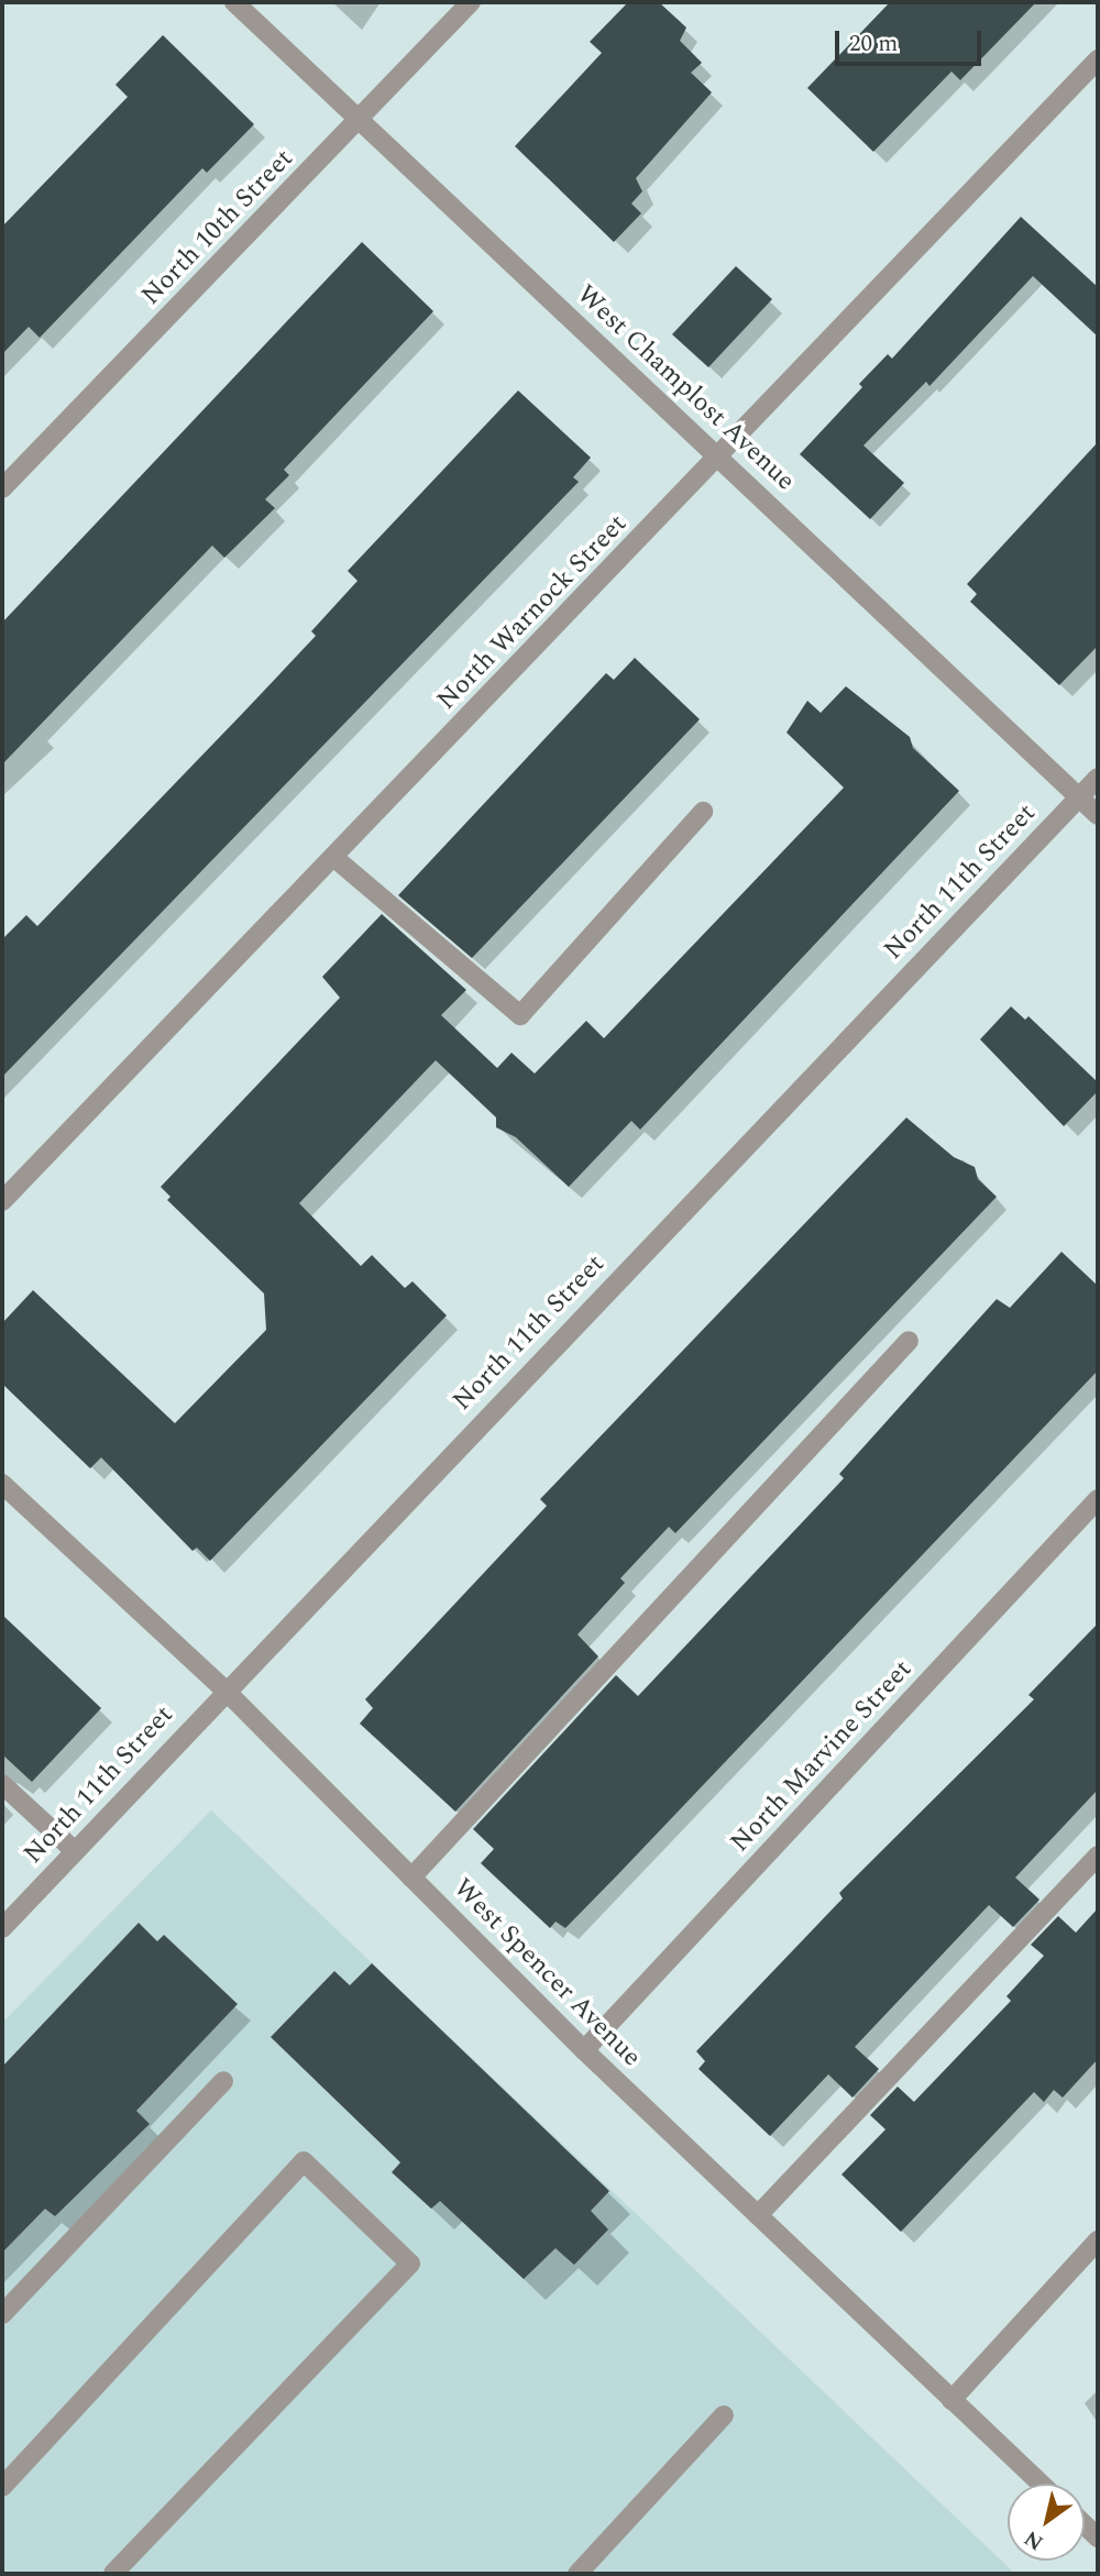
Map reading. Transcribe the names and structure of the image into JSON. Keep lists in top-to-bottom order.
{
  "streets": {
    "street": [
      "North 10th Street",
      "West Champlost Avenue",
      "North Warnock Street",
      "North 11th Street",
      "North Marvine Street",
      "West Spencer Avenue"
    ]
  },
  "crossings": [
    ["North 10th Street", "West Champlost Avenue"],
    ["West Champlost Avenue", "North Warnock Street"],
    ["West Champlost Avenue", "North 11th Street"],
    ["North 11th Street", "West Spencer Avenue"],
    ["North Marvine Street", "West Spencer Avenue"]
  ],
  "scale_bar": "20 m",
  "north": "bottom left"
}
